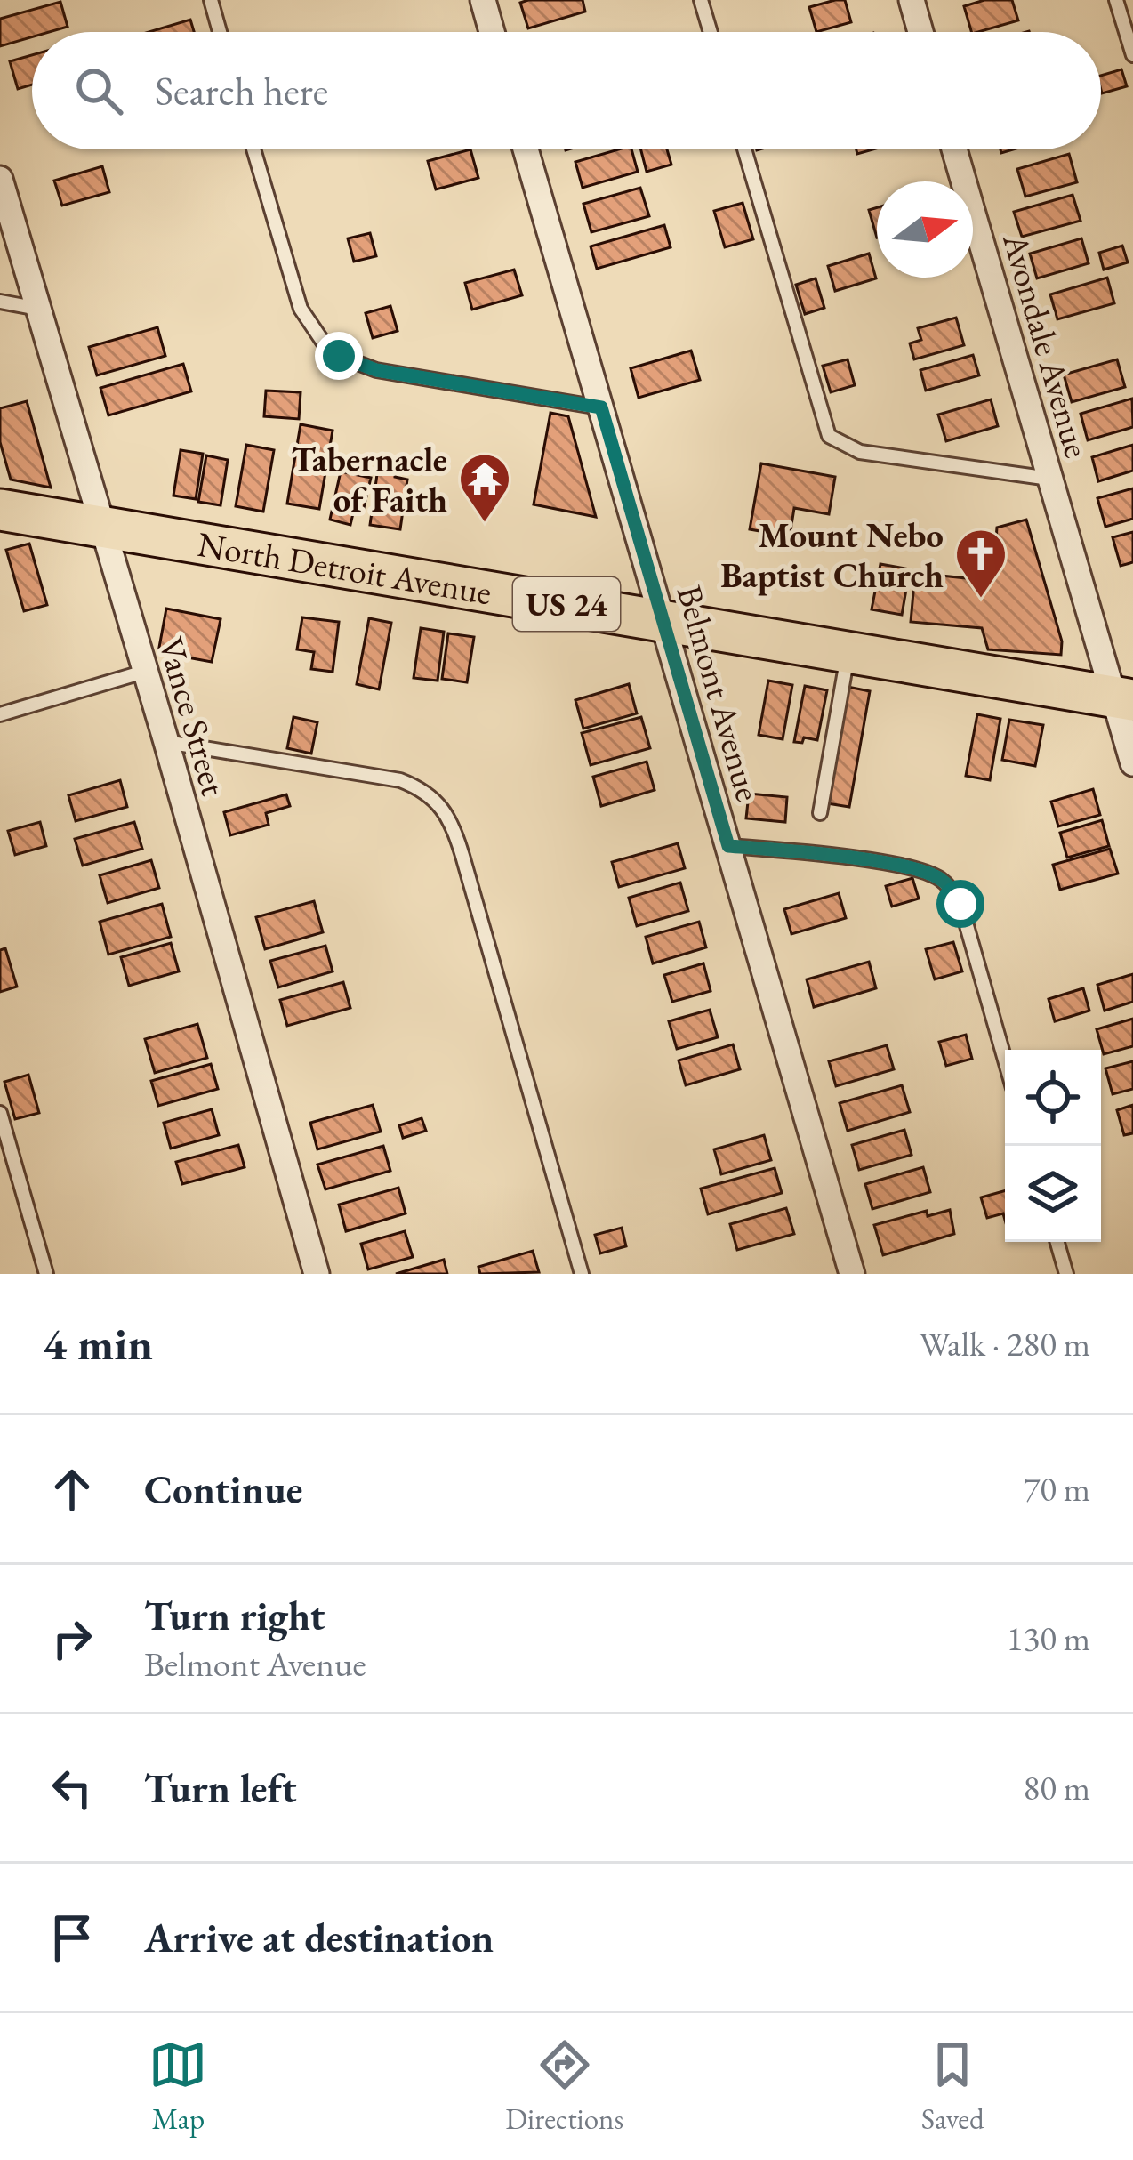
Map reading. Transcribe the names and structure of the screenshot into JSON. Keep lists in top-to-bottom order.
{
  "streets": {
    "main road": ["North Detroit Avenue", "US 24"],
    "street": ["Avondale Avenue", "Belmont Avenue", "Vance Street"]
  },
  "crossings": [
    ["Avondale Avenue", "North Detroit Avenue"],
    ["North Detroit Avenue", "Belmont Avenue"],
    ["North Detroit Avenue", "Vance Street"]
  ],
  "places": {
    "temple": ["Tabernacle of Faith"],
    "church": ["Mount Nebo Baptist Church"]
  },
  "north": "right",
  "page": {
    "search": "Search here",
    "heading": ["4 min", "Walk · 280 m"],
    "list": [
      ["Continue", "70 m"],
      ["Turn right", "Belmont Avenue", "130 m"],
      ["Turn left", "80 m"],
      "Arrive at destination"
    ],
    "nav": ["Map", "Directions", "Saved"]
  }
}
